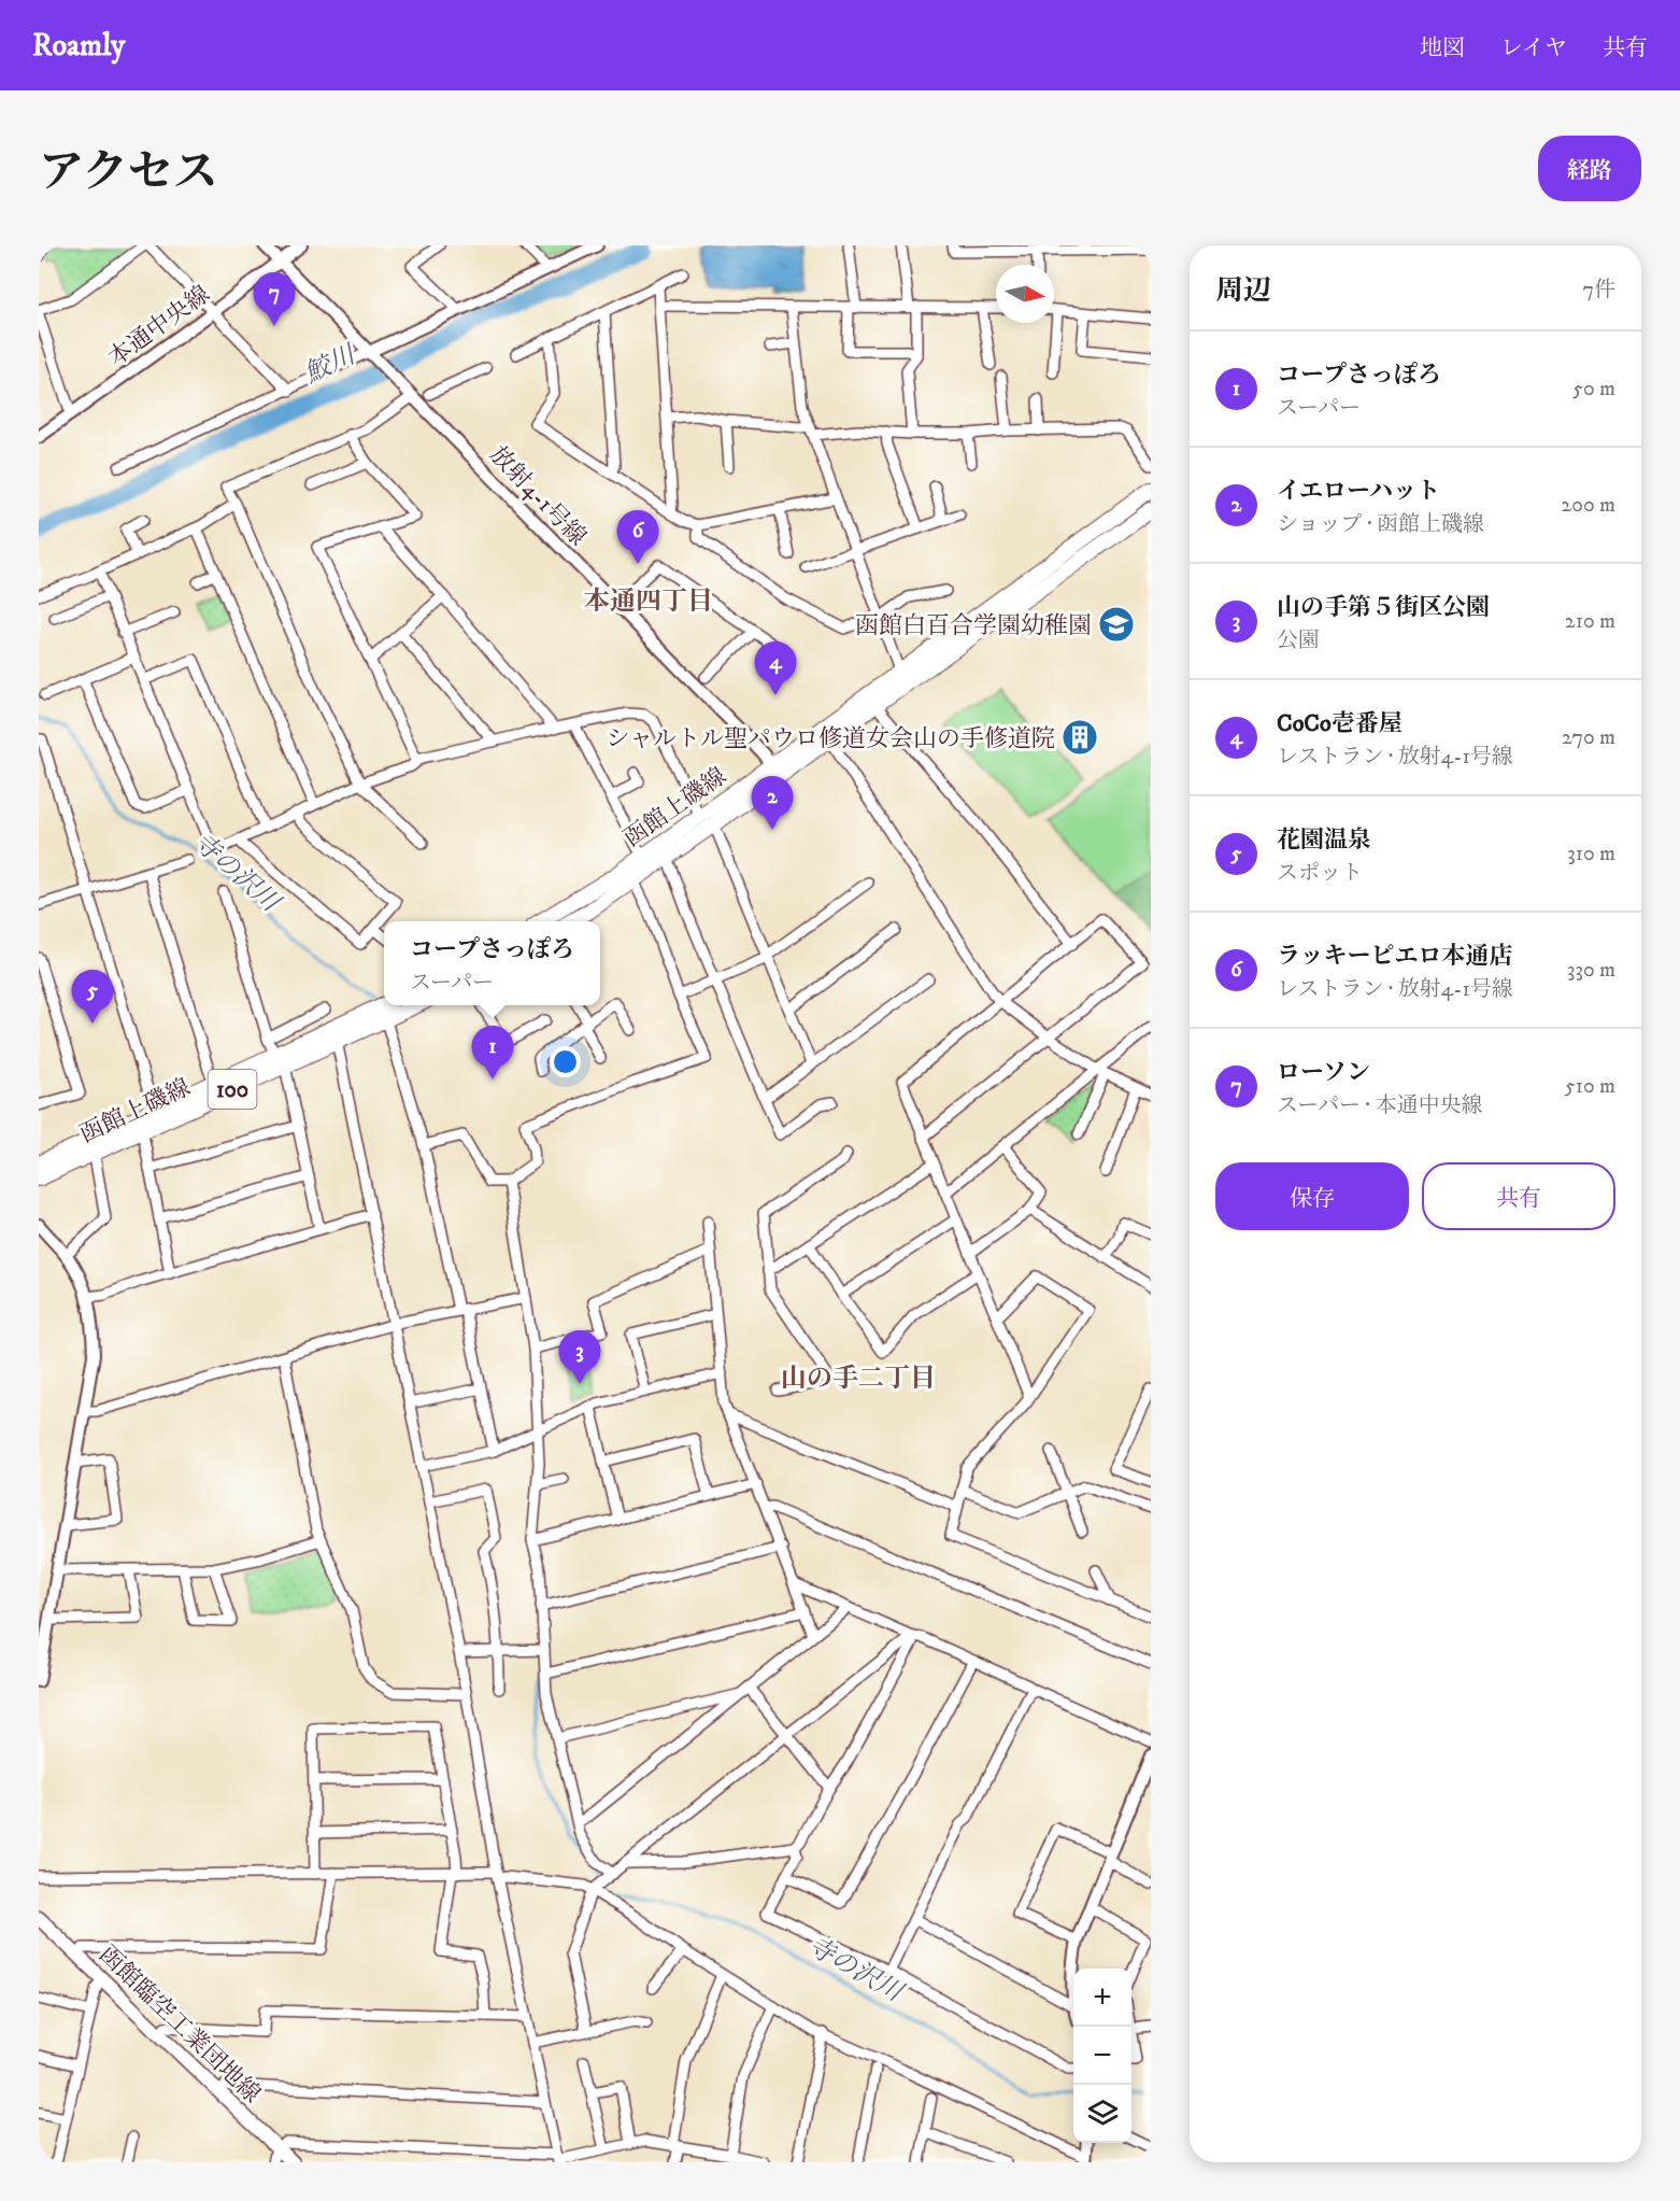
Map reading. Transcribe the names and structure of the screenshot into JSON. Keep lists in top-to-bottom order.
{
  "streets": {
    "main road": ["函館上磯線", "100", "函館臨空工業団地線"],
    "street": ["本通中央線", "放射4-1号線"]
  },
  "crossings": [
    ["本通中央線", "放射4-1号線"],
    ["放射4-1号線", "函館上磯線"]
  ],
  "districts": ["本通四丁目", "山の手二丁目"],
  "water": ["鮫川", "寺の沢川"],
  "places": {
    "school or university": ["函館白百合学園幼稚園"],
    "building": ["シャルトル聖パウロ修道女会山の手修道院"]
  },
  "north": "right",
  "page": {
    "header": "Roamly",
    "nav": ["地図", "レイヤ", "共有"],
    "title": "アクセス",
    "buttons": [
      "経路",
      ["保存", "共有"]
    ],
    "heading": ["周辺", "7件"],
    "pins": [
      "7",
      "6",
      "4",
      "2",
      "5",
      "1",
      "3"
    ],
    "list": [
      {
        "mark": "1",
        "name": "コープさっぽろ",
        "note": "スーパー",
        "value": "50 m"
      },
      {
        "mark": "2",
        "name": "イエローハット",
        "note": "ショップ · 函館上磯線",
        "value": "200 m"
      },
      {
        "mark": "3",
        "name": "山の手第５街区公園",
        "note": "公園",
        "value": "210 m"
      },
      {
        "mark": "4",
        "name": "CoCo壱番屋",
        "note": "レストラン · 放射4-1号線",
        "value": "270 m"
      },
      {
        "mark": "5",
        "name": "花園温泉",
        "note": "スポット",
        "value": "310 m"
      },
      {
        "mark": "6",
        "name": "ラッキーピエロ本通店",
        "note": "レストラン · 放射4-1号線",
        "value": "330 m"
      },
      {
        "mark": "7",
        "name": "ローソン",
        "note": "スーパー · 本通中央線",
        "value": "510 m"
      }
    ],
    "popup": ["コープさっぽろ", "スーパー"],
    "map_buttons": ["+", "−"]
  }
}
